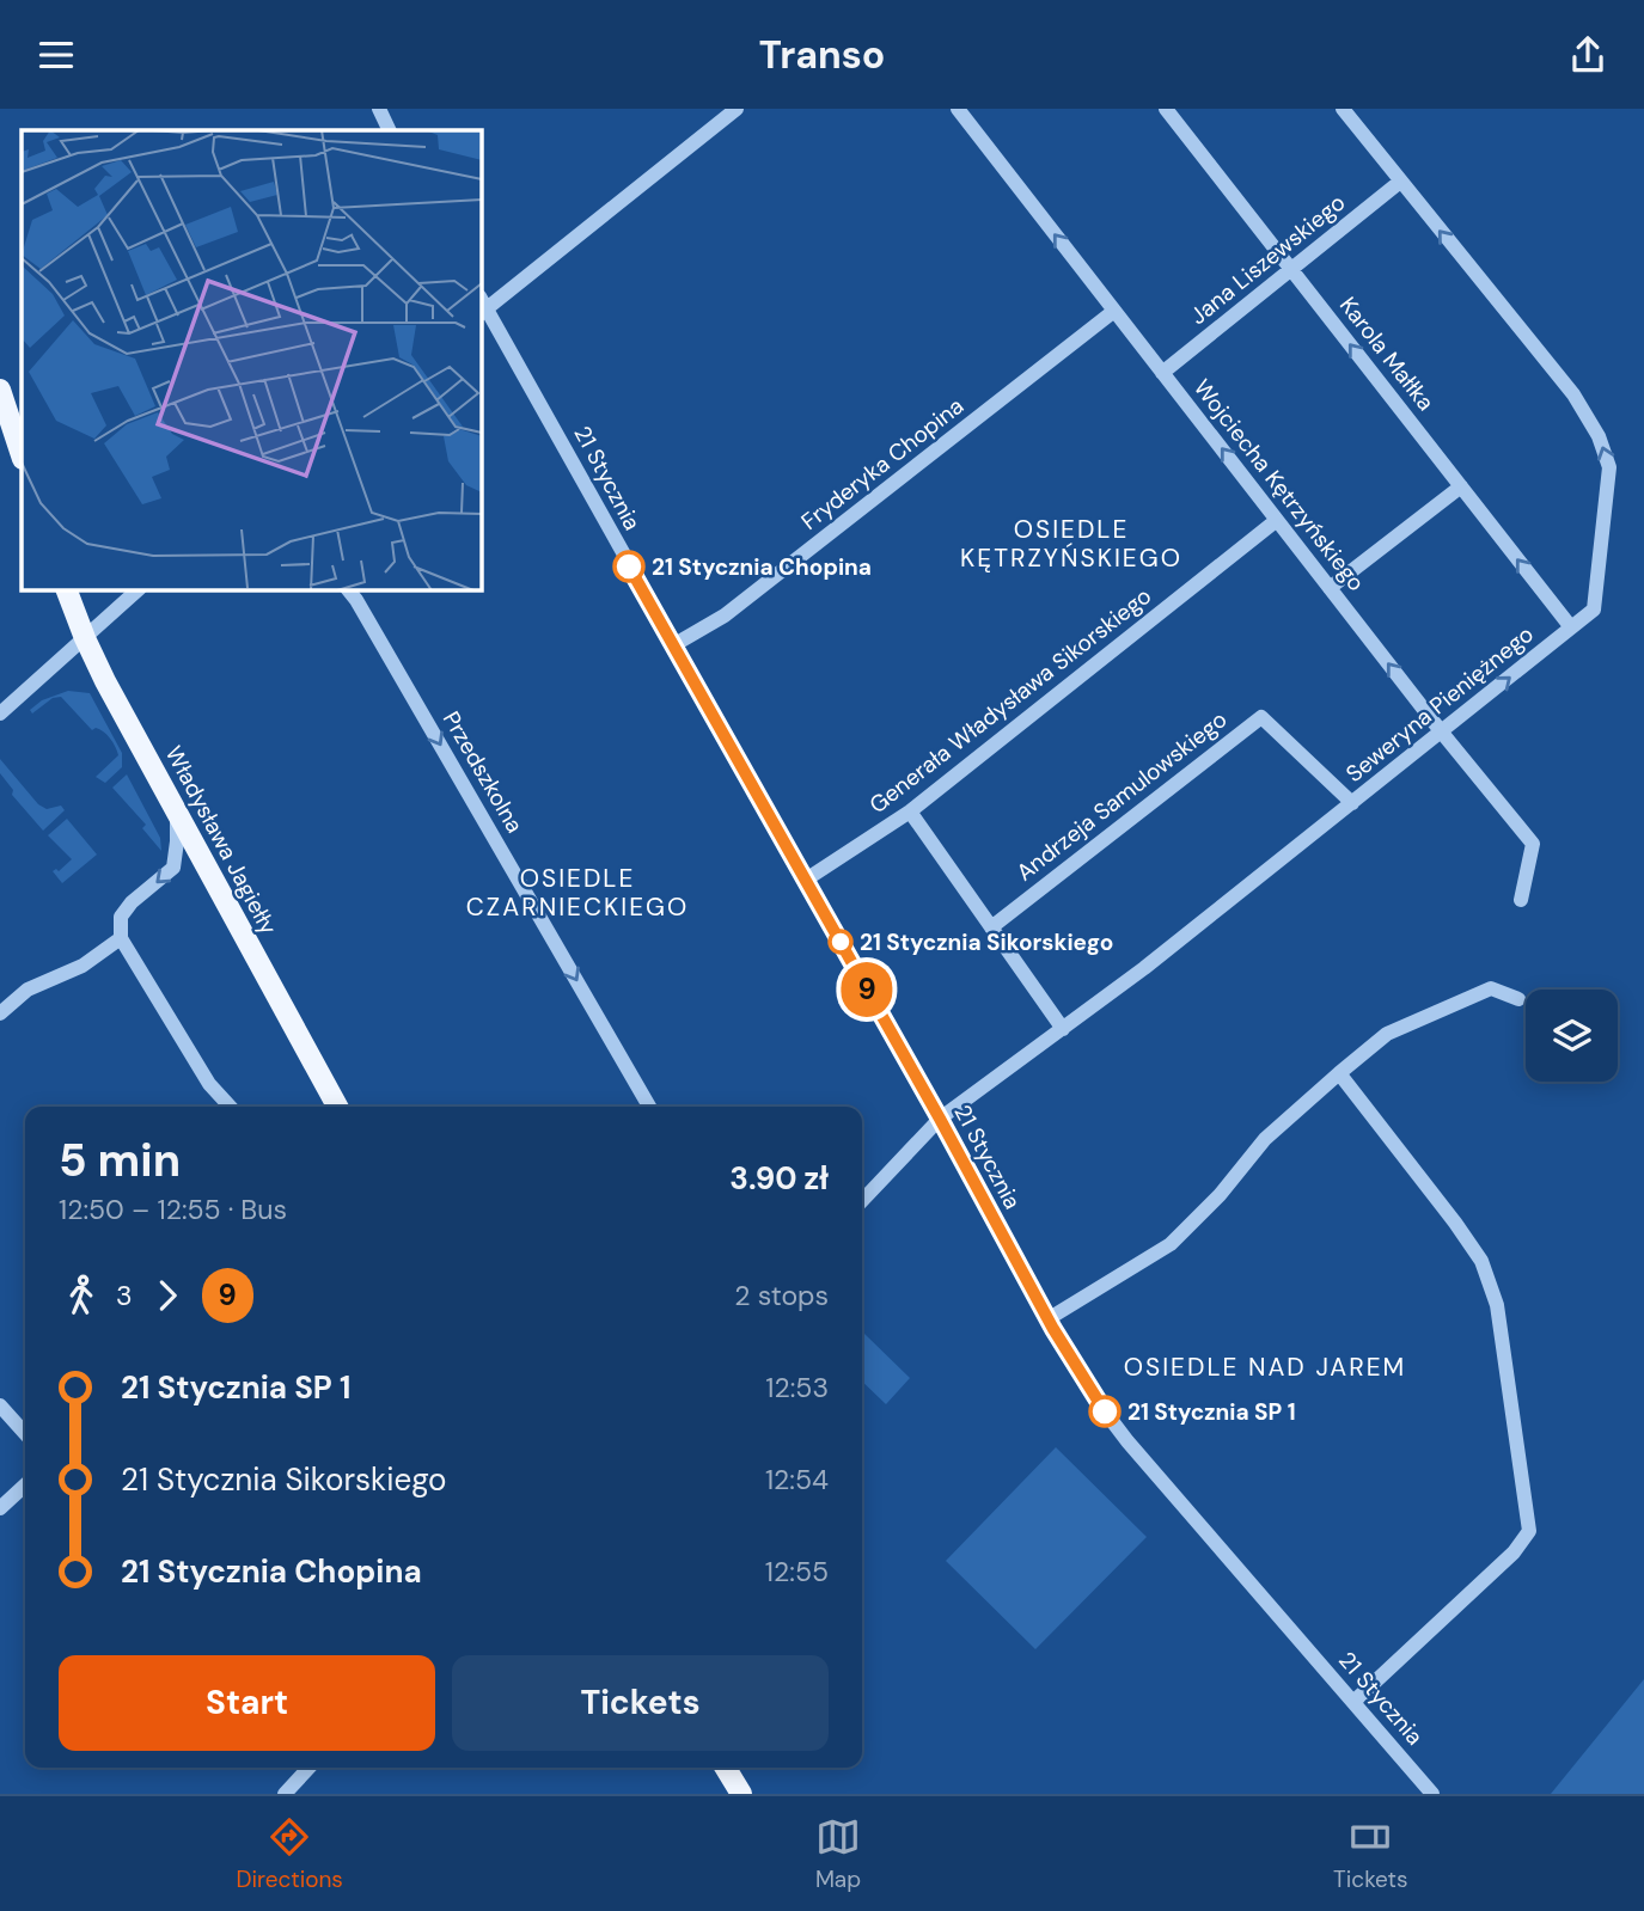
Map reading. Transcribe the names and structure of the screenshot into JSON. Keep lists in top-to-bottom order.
{
  "streets": {
    "main road": ["Władysława Jagiełły"],
    "street": [
      "Jana Liszewskiego",
      "Karola Małłka",
      "Fryderyka Chopina",
      "21 Stycznia",
      "Wojciecha Kętrzyńskiego",
      "Generała Władysława Sikorskiego",
      "Seweryna Pieniężnego",
      "Przedszkolna",
      "Andrzeja Samulowskiego"
    ]
  },
  "crossings": [
    ["Jana Liszewskiego", "Karola Małłka"],
    ["Jana Liszewskiego", "Wojciecha Kętrzyńskiego"],
    ["Jana Liszewskiego", "Seweryna Pieniężnego"],
    ["Karola Małłka", "Seweryna Pieniężnego"],
    ["Fryderyka Chopina", "21 Stycznia"],
    ["Fryderyka Chopina", "Wojciecha Kętrzyńskiego"],
    ["21 Stycznia", "Generała Władysława Sikorskiego"],
    ["21 Stycznia", "Seweryna Pieniężnego"],
    ["Wojciecha Kętrzyńskiego", "Generała Władysława Sikorskiego"],
    ["Wojciecha Kętrzyńskiego", "Seweryna Pieniężnego"],
    ["Seweryna Pieniężnego", "Andrzeja Samulowskiego"]
  ],
  "one_way": ["Karola Małłka", "Wojciecha Kętrzyńskiego", "Przedszkolna"],
  "districts": ["OSIEDLE KĘTRZYŃSKIEGO", "OSIEDLE CZARNIECKIEGO", "OSIEDLE NAD JAREM"],
  "places": ["21 Stycznia Chopina", "21 Stycznia Sikorskiego", "21 Stycznia SP 1"],
  "lines": ["bus line 9"],
  "page": {
    "header": "Transo",
    "on_map": "9",
    "heading": ["5 min", "12:50 – 12:55 · Bus", "3.90 zł"],
    "legs": ["3", "9", "2 stops"],
    "list": [
      {
        "name": "21 Stycznia SP 1",
        "value": "12:53"
      },
      {
        "name": "21 Stycznia Sikorskiego",
        "value": "12:54"
      },
      {
        "name": "21 Stycznia Chopina",
        "value": "12:55"
      }
    ],
    "buttons": ["Start", "Tickets"],
    "tabs": ["Directions", "Map", "Tickets"]
  }
}
